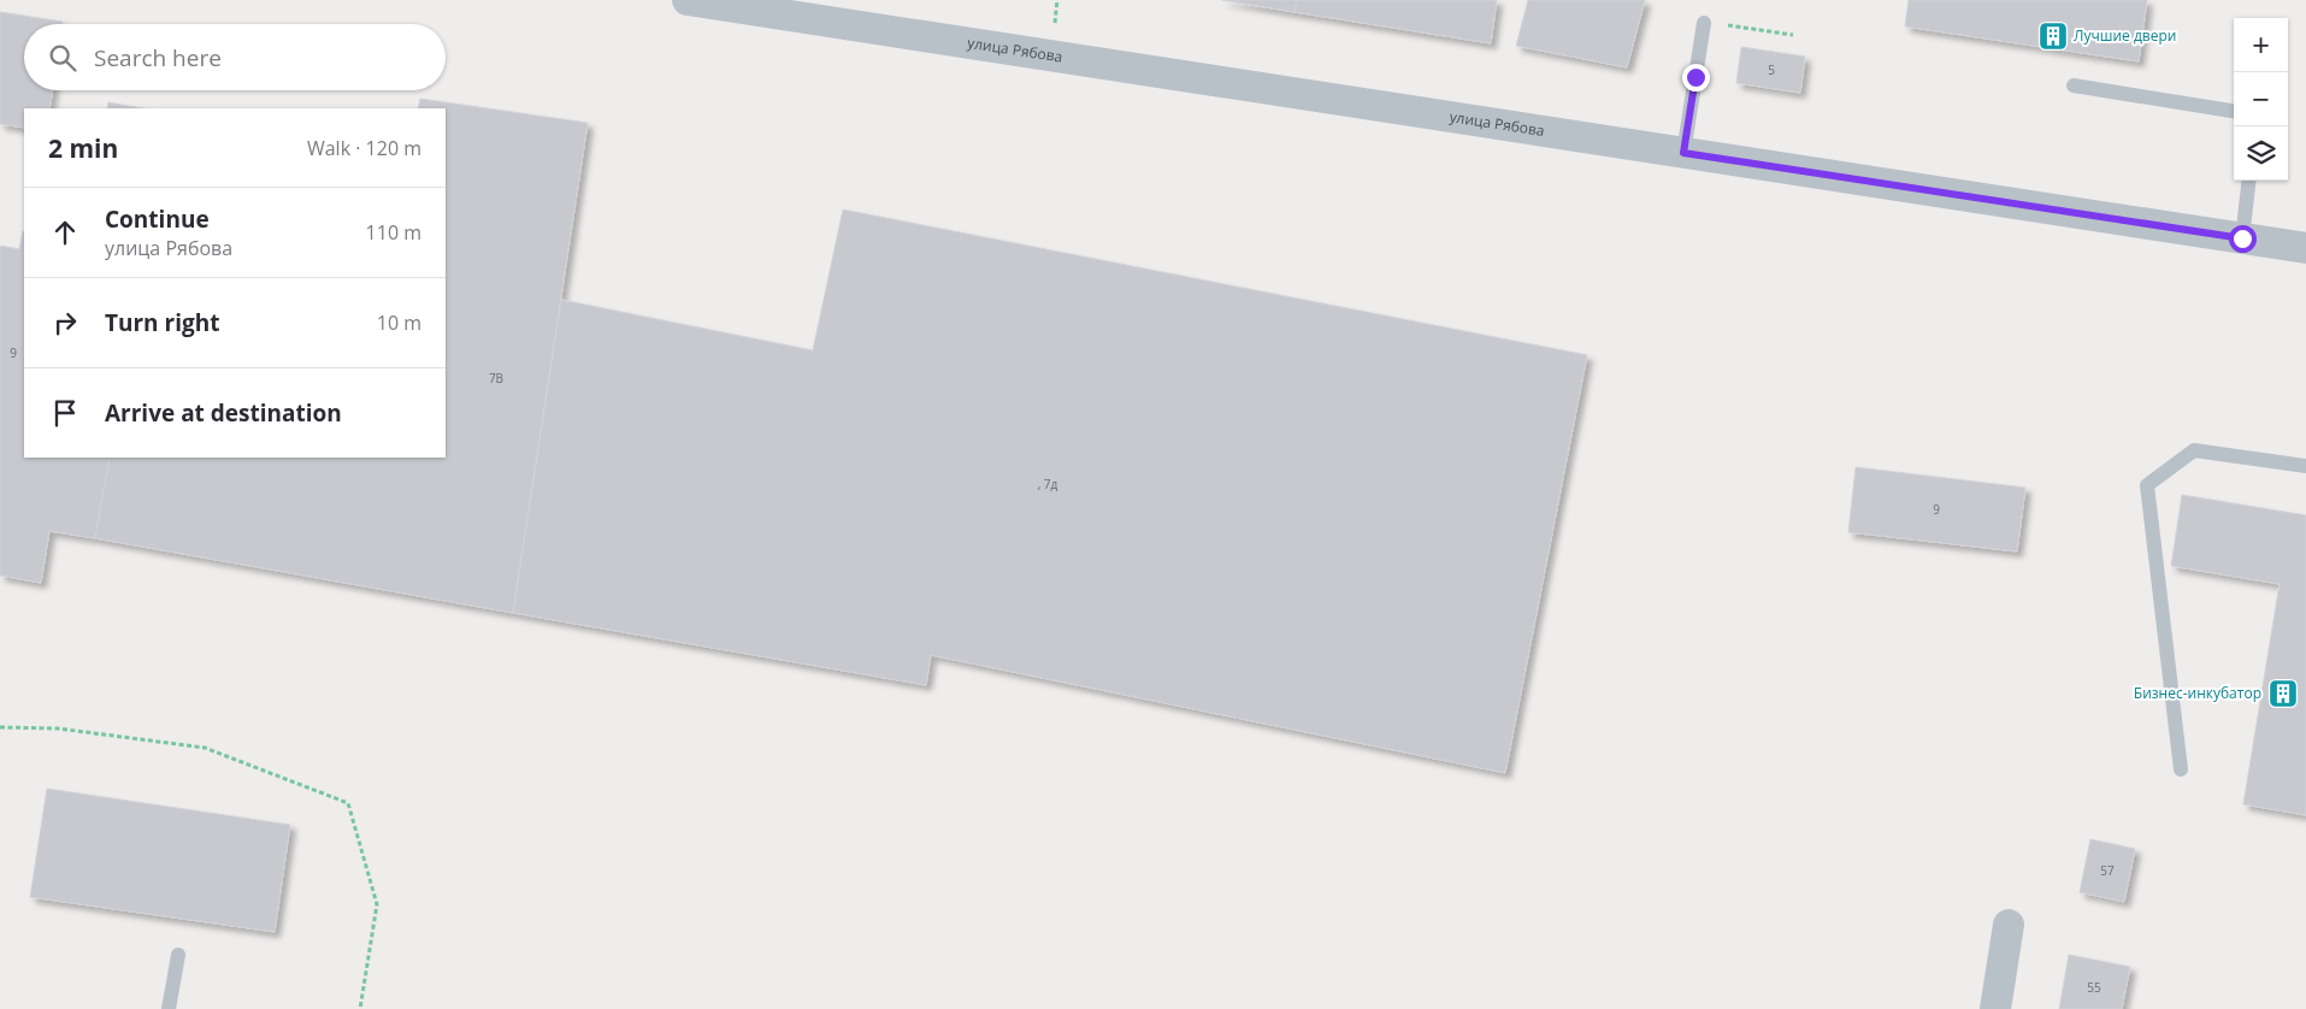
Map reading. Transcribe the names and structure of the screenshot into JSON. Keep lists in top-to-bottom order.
{
  "streets": {
    "street": ["улица Рябова"]
  },
  "places": {
    "building": ["Лучшие двери", "Бизнес-инкубатор"]
  },
  "house_numbers": [
    "5",
    "9",
    "7В",
    ", 7д",
    "9",
    "57",
    "55"
  ],
  "page": {
    "map_buttons": ["+", "−"],
    "search": "Search here",
    "heading": ["2 min", "Walk · 120 m"],
    "list": [
      ["Continue", "улица Рябова", "110 m"],
      ["Turn right", "10 m"],
      "Arrive at destination"
    ]
  }
}
